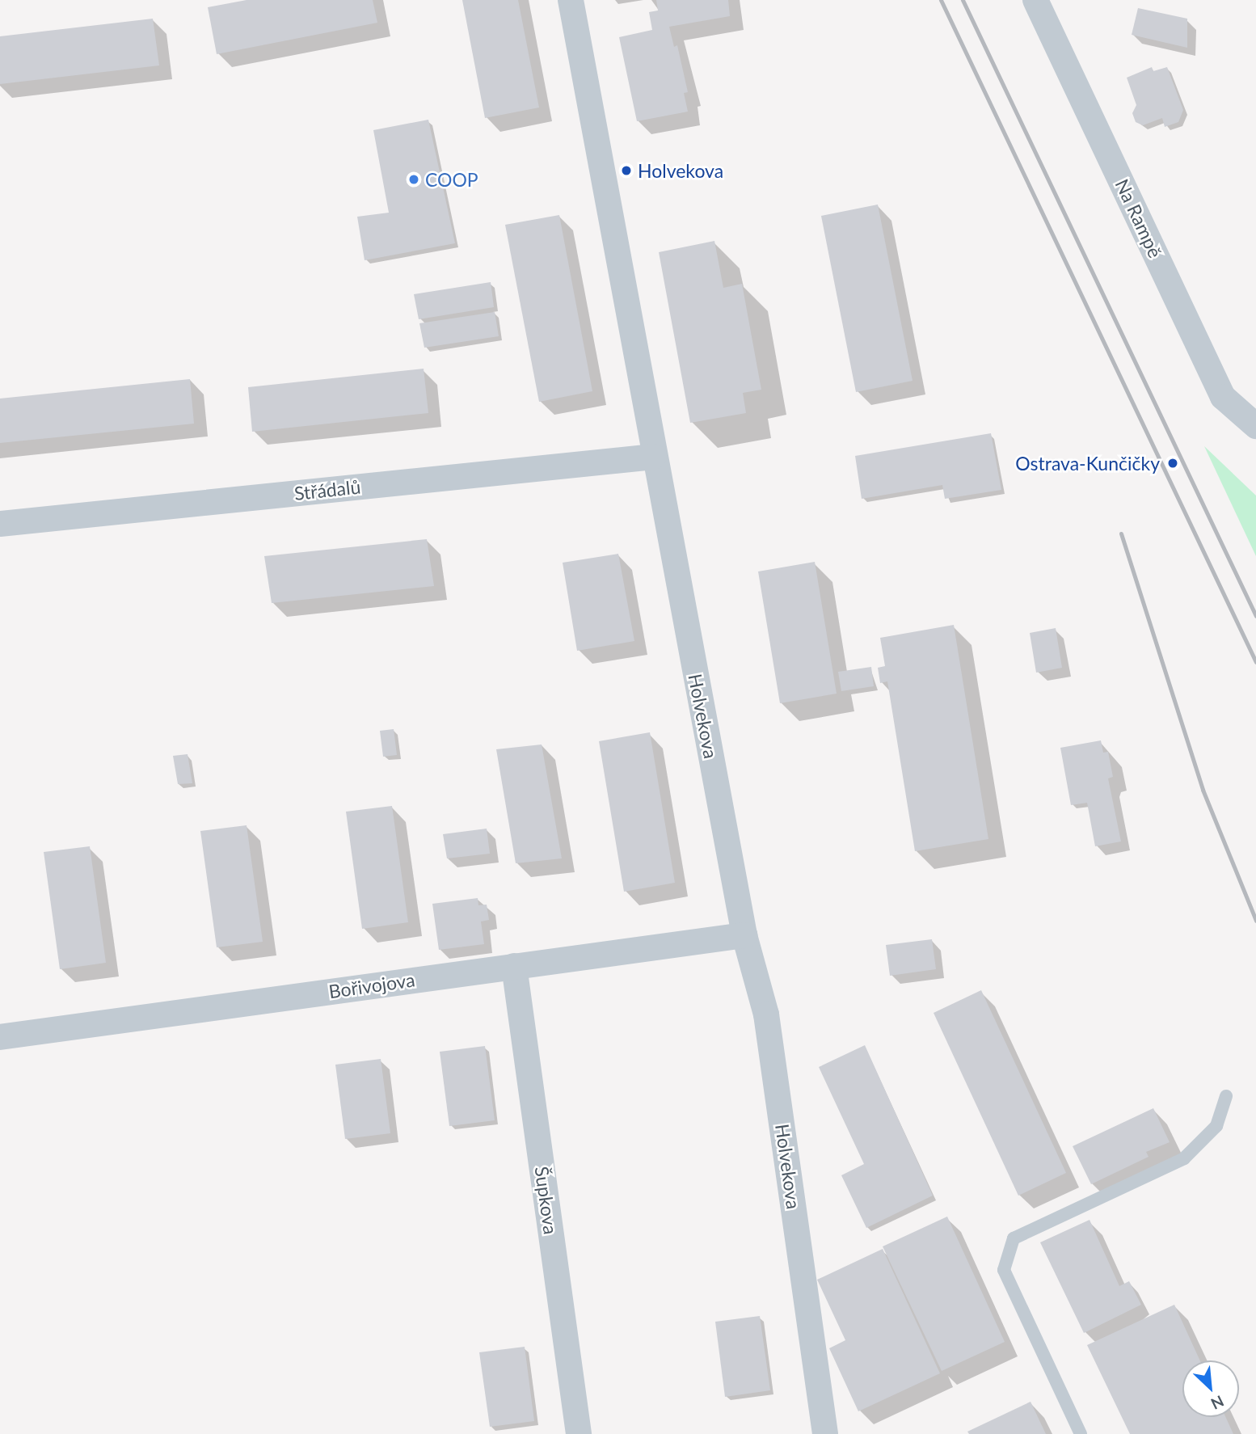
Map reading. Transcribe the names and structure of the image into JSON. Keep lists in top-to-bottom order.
{
  "streets": {
    "street": [
      "Na Rampě",
      "Střádalů",
      "Holvekova",
      "Bořivojova",
      "Šupkova"
    ]
  },
  "crossings": [
    ["Střádalů", "Holvekova"],
    ["Holvekova", "Bořivojova"],
    ["Bořivojova", "Šupkova"]
  ],
  "places": ["Holvekova", "COOP", "Ostrava-Kunčičky"],
  "north": "bottom right"
}
